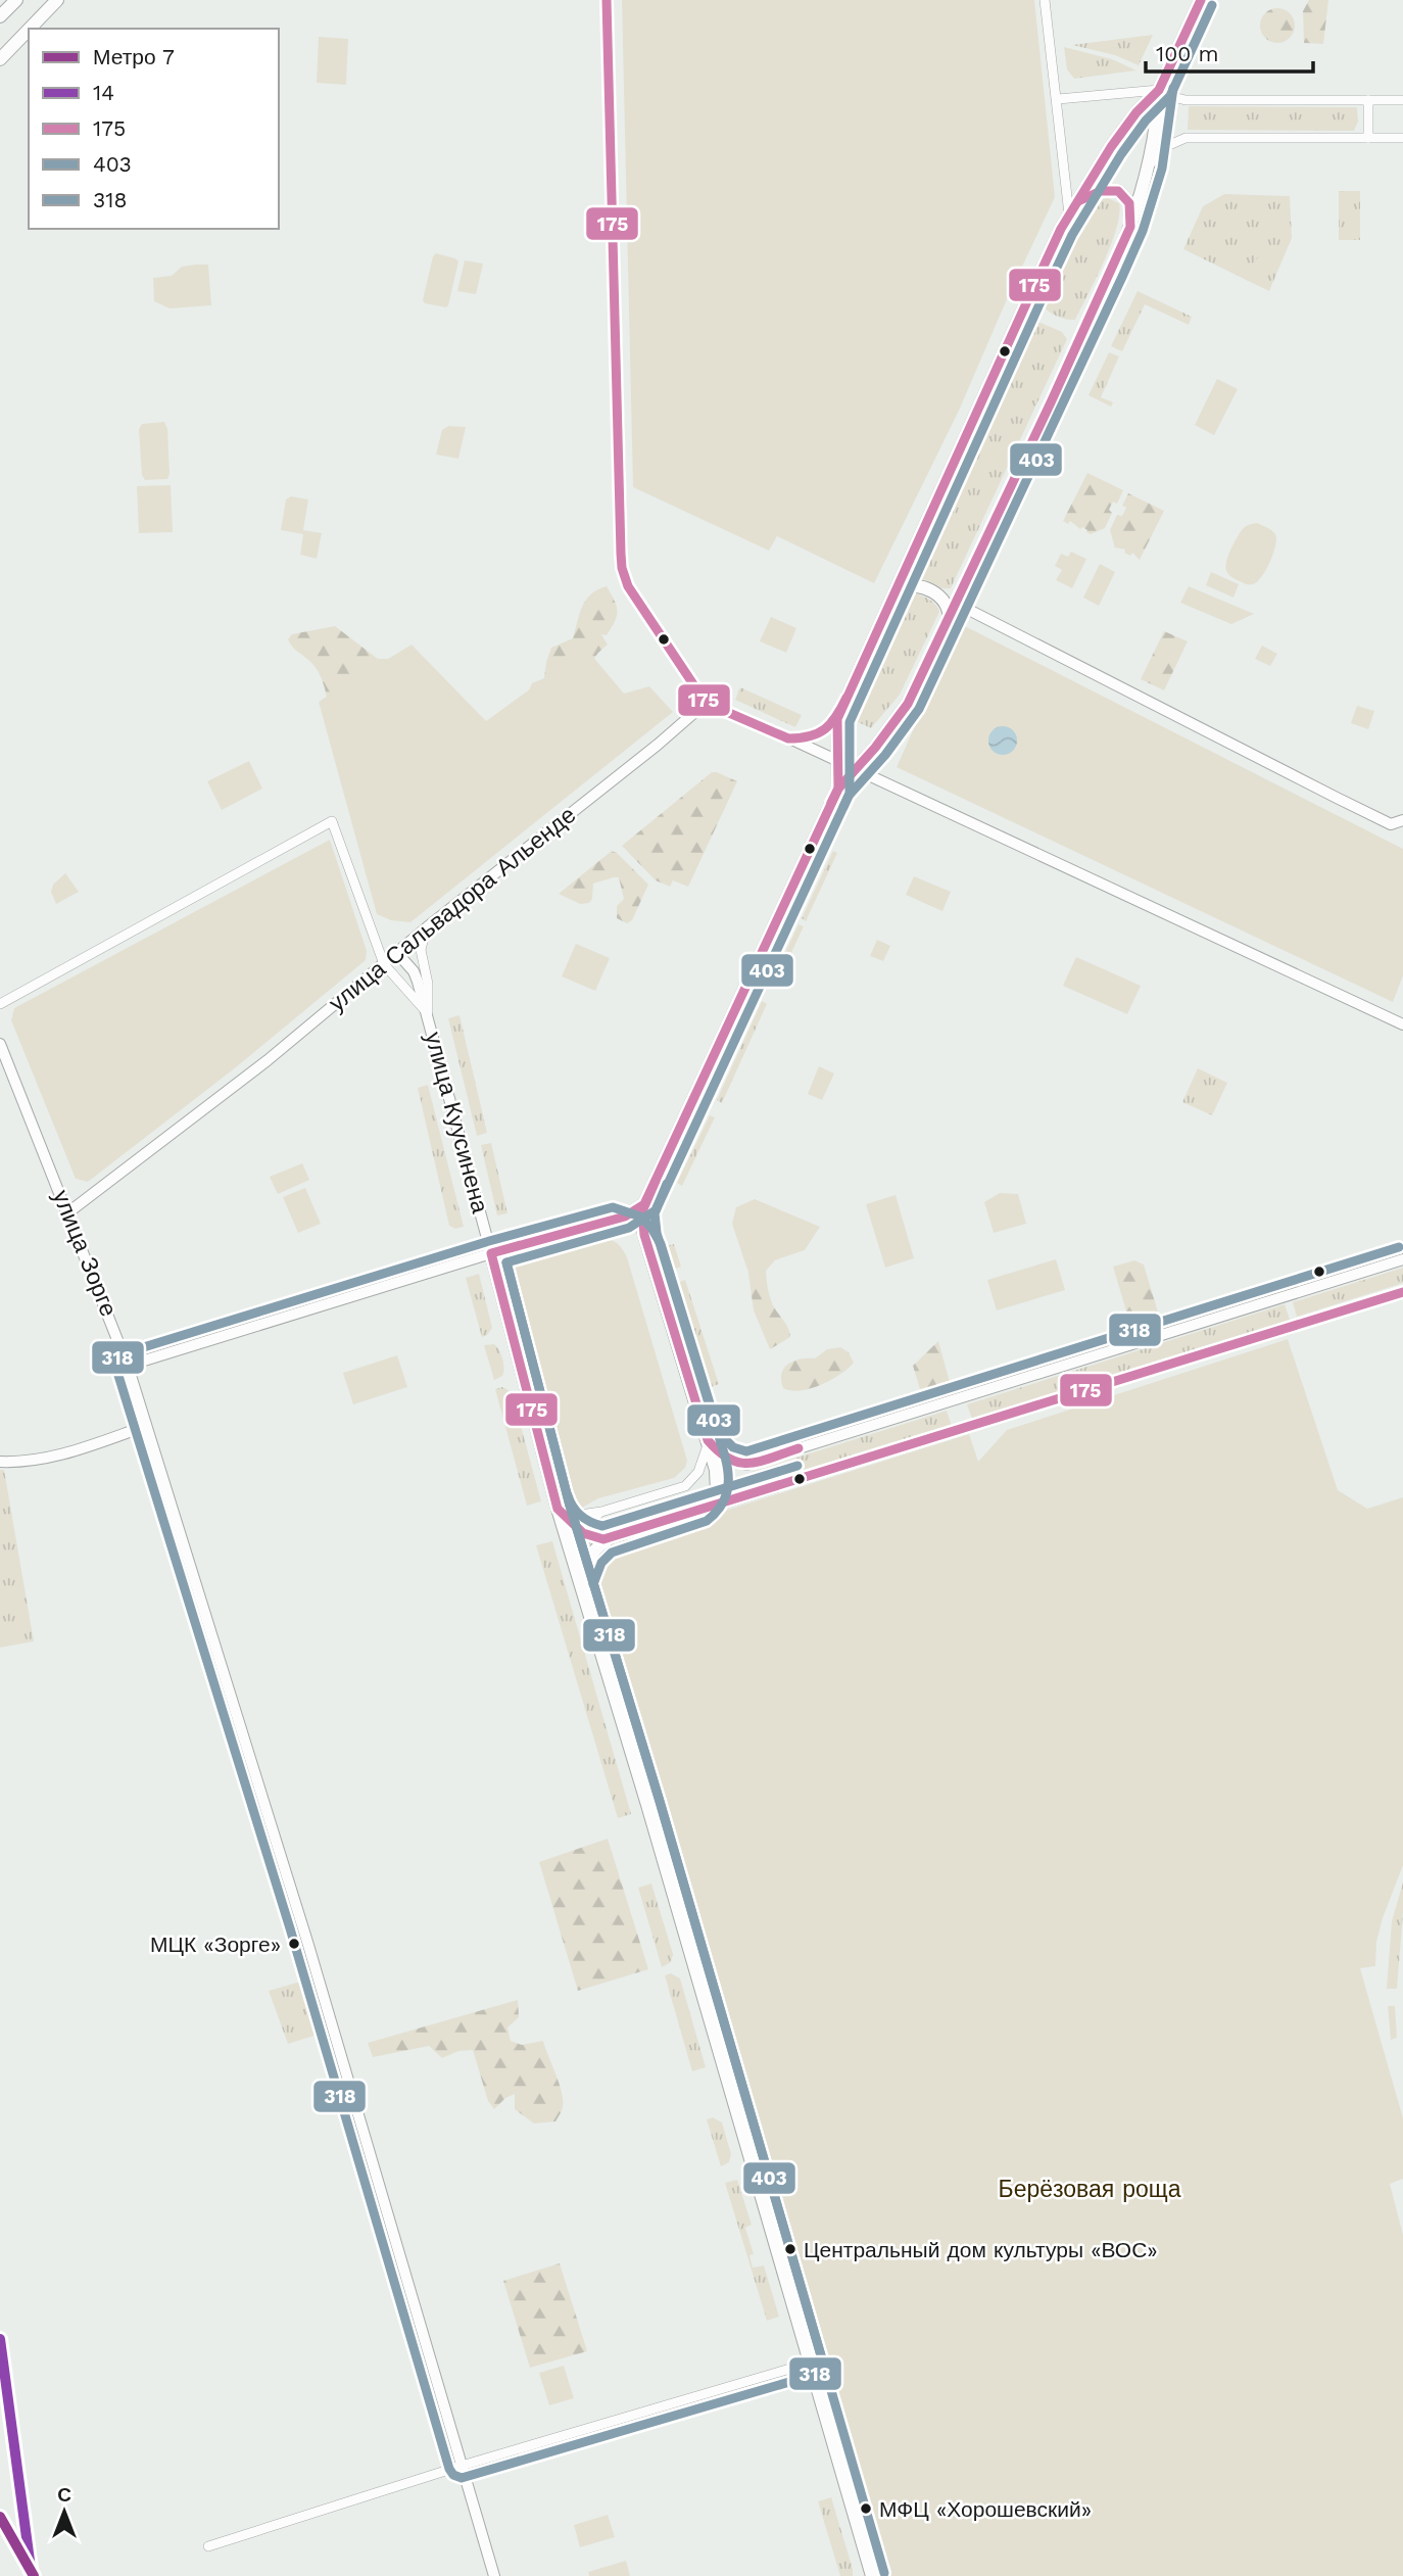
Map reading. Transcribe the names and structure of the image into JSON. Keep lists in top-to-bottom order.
{
  "streets": {
    "main road": ["улица Куусинена"],
    "street": ["улица Сальвадора Альенде", "улица Зорге"]
  },
  "crossings": [
    ["улица Сальвадора Альенде", "улица Куусинена"],
    ["улица Сальвадора Альенде", "улица Зорге"]
  ],
  "parks": ["Берёзовая роща"],
  "places": ["МЦК «Зорге»", "Центральный дом культуры «ВОС»", "МФЦ «Хорошевский»"],
  "lines": [
    "transit line 175",
    "transit line 403",
    "transit line 318",
    "transit line 14",
    "metro line 7"
  ],
  "legend": [
    "Метро 7",
    "14",
    "175",
    "403",
    "318"
  ],
  "scale_bar": "100 m",
  "north": "top"
}
